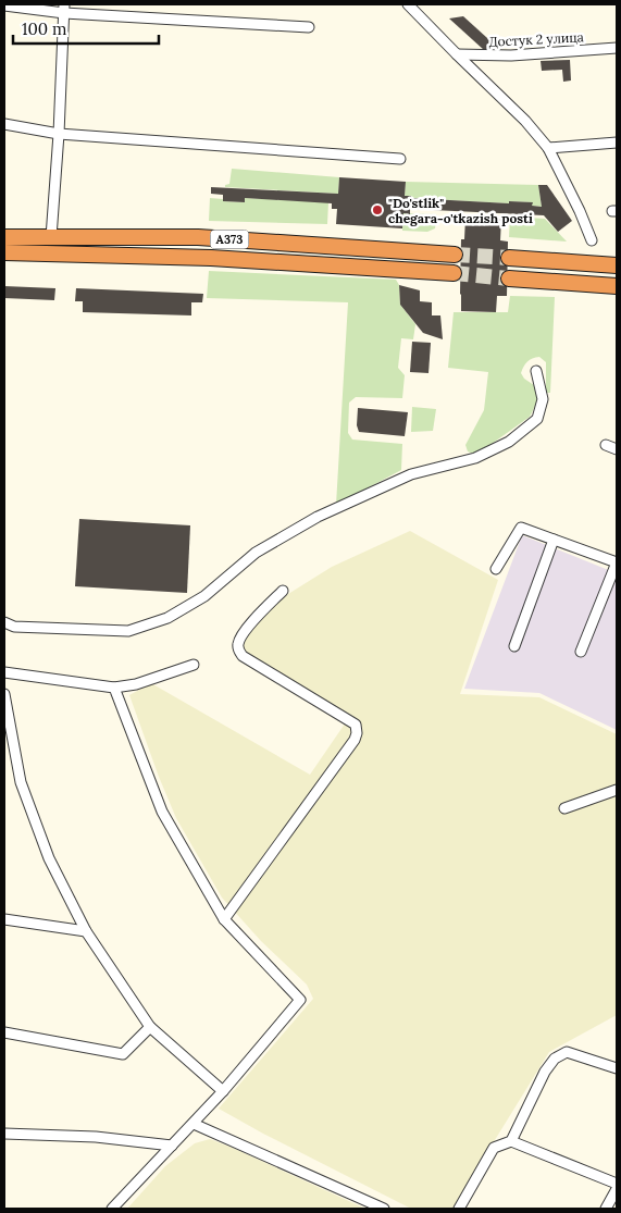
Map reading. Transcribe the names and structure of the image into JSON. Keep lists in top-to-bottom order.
{
  "streets": {
    "highway": ["A373"],
    "street": ["Достук 2 улица"]
  },
  "places": ["\"Do'stlik\" chegara-o'tkazish posti"],
  "scale_bar": "100 m"
}
